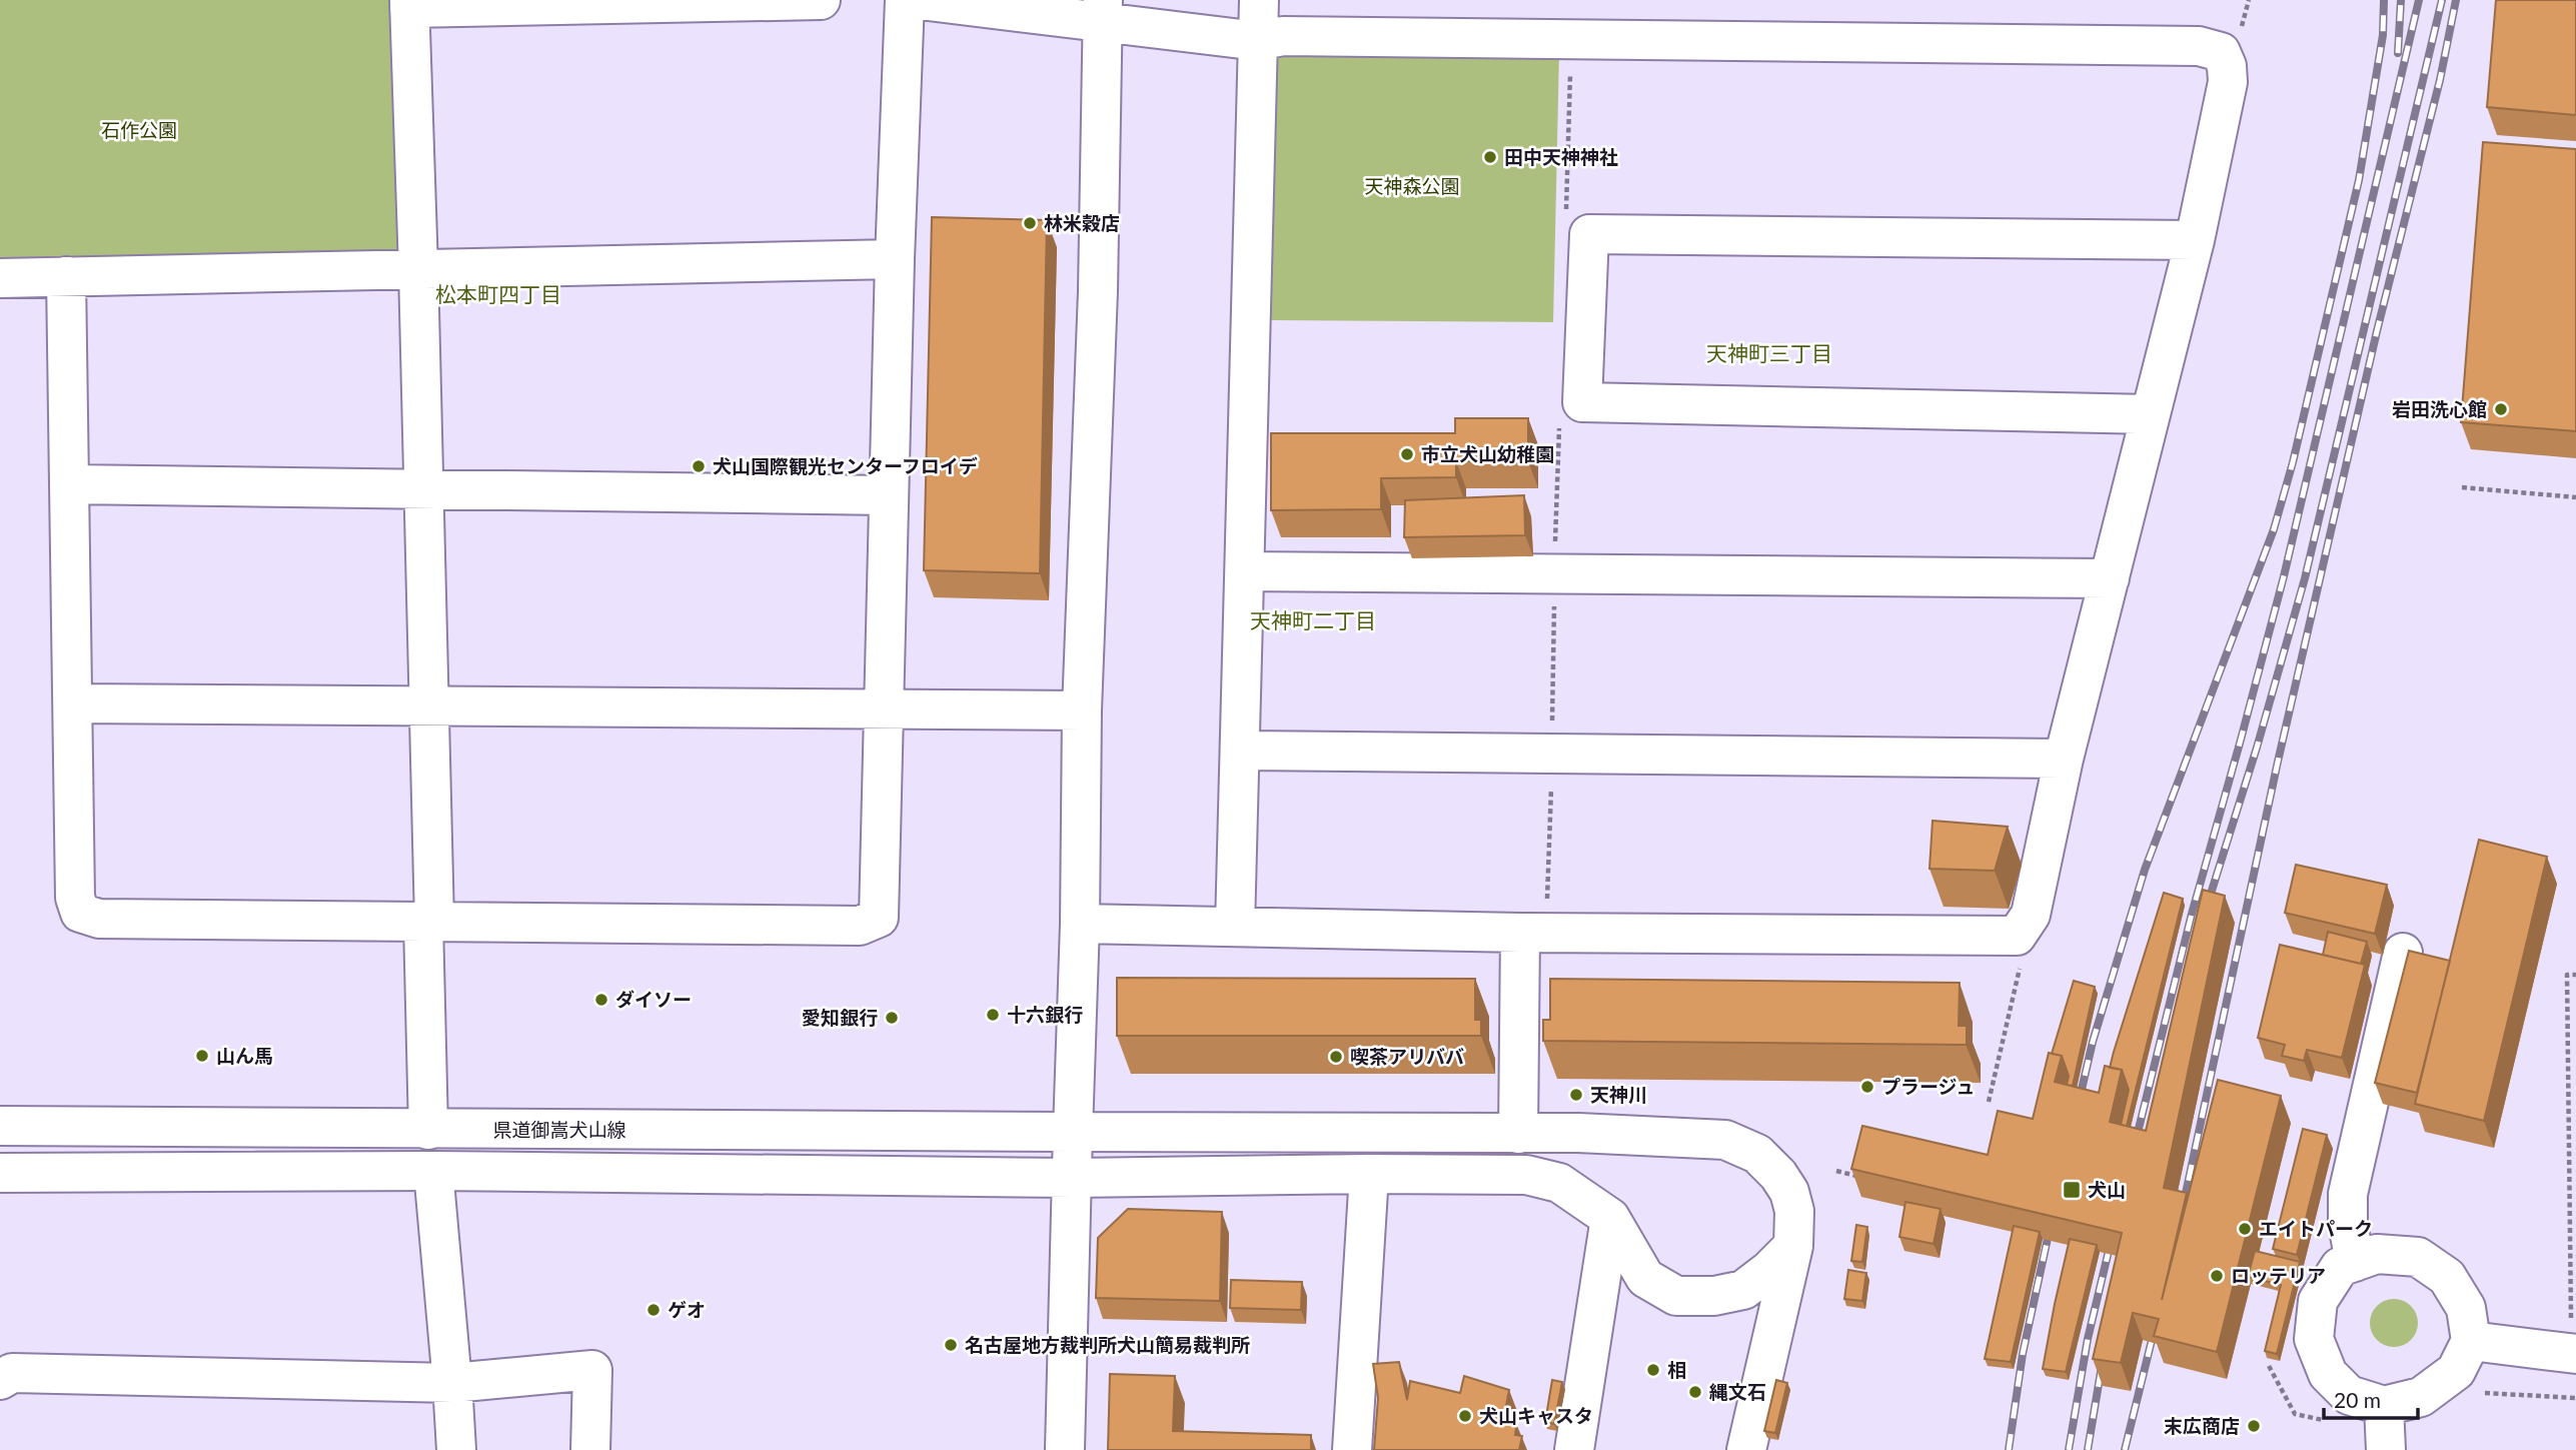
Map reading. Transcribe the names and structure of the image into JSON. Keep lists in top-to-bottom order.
{
  "streets": {
    "street": ["県道御嵩犬山線"]
  },
  "districts": ["松本町四丁目", "天神町三丁目", "天神町二丁目"],
  "parks": ["石作公園", "天神森公園"],
  "places": {
    "other": [
      "田中天神神社",
      "林米穀店",
      "岩田洗心館",
      "市立犬山幼稚園",
      "犬山国際観光センターフロイデ",
      "ダイソー",
      "十六銀行",
      "愛知銀行",
      "山ん馬",
      "喫茶アリババ",
      "プラージュ",
      "天神川",
      "エイトパーク",
      "ロッテリア",
      "ゲオ",
      "名古屋地方裁判所犬山簡易裁判所",
      "相",
      "縄文石",
      "犬山キャスタ",
      "末広商店"
    ],
    "transit": ["犬山"]
  },
  "scale_bar": "20 m"
}
